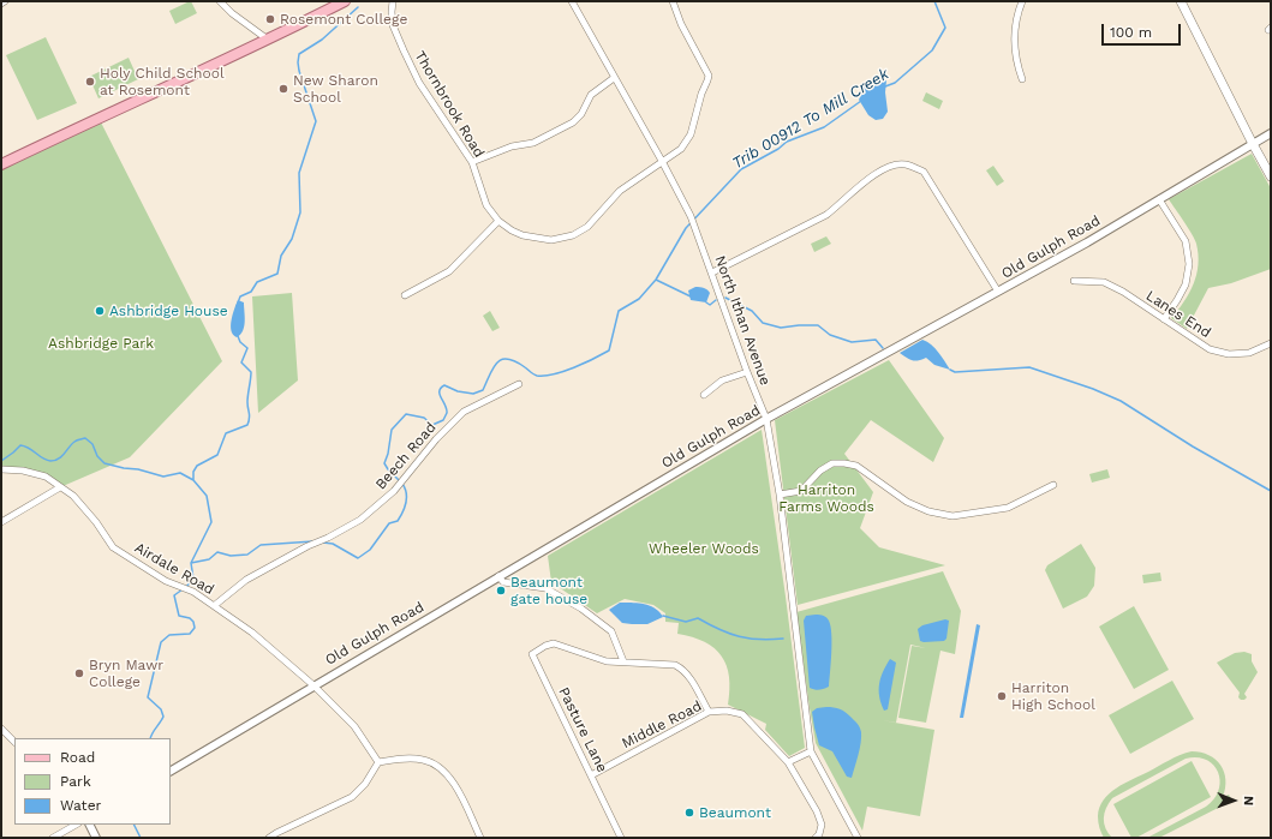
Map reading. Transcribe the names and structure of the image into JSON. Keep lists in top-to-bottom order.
{
  "streets": {
    "street": [
      "Thornbrook Road",
      "Old Gulph Road",
      "Lanes End",
      "North Ithan Avenue",
      "Beech Road",
      "Airdale Road",
      "Middle Road",
      "Pasture Lane"
    ]
  },
  "crossings": [
    ["Thornbrook Road", "North Ithan Avenue"],
    ["Old Gulph Road", "North Ithan Avenue"],
    ["Old Gulph Road", "Airdale Road"],
    ["Beech Road", "Airdale Road"],
    ["Middle Road", "Pasture Lane"]
  ],
  "water": ["Trib 00912 To Mill Creek"],
  "parks": ["Ashbridge Park", "Harriton Farms Woods", "Wheeler Woods"],
  "places": [
    "Rosemont College",
    "Holy Child School at Rosemont",
    "New Sharon School",
    "Ashbridge House",
    "Beaumont gate house",
    "Bryn Mawr College",
    "Harriton High School",
    "Beaumont"
  ],
  "legend": ["Road", "Park", "Water"],
  "scale_bar": "100 m",
  "north": "right"
}
